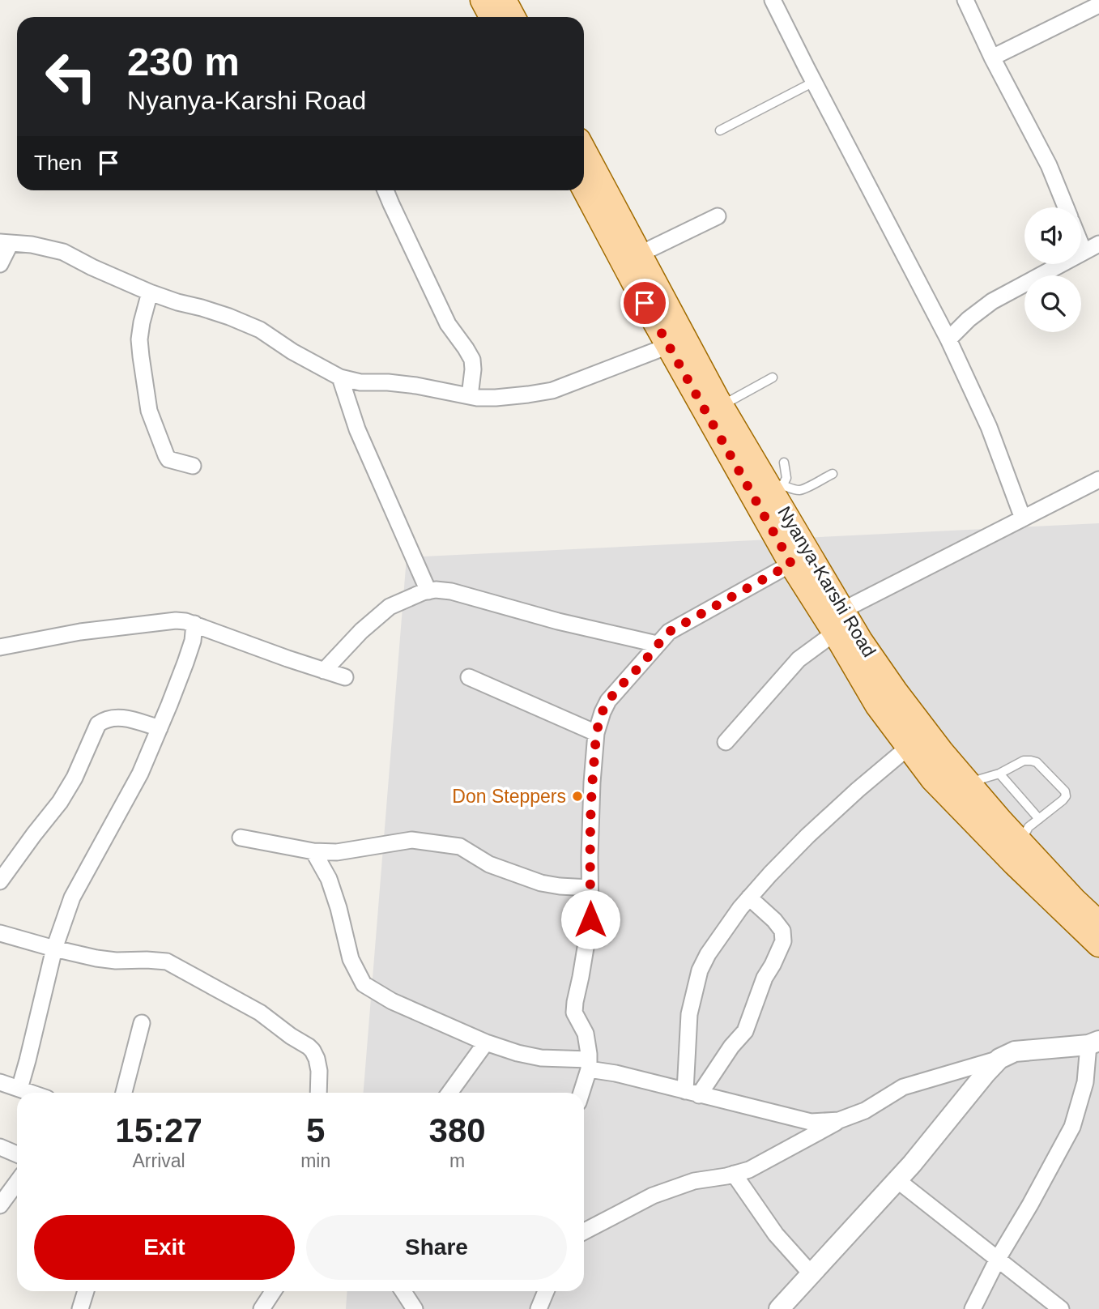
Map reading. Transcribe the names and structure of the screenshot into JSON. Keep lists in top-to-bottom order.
{
  "streets": {
    "main road": ["Nyanya-Karshi Road"]
  },
  "places": ["Don Steppers"],
  "page": {
    "turn": ["230 m", "Nyanya-Karshi Road"],
    "then": "Then",
    "eta": [
      "15:27",
      "Arrival",
      "5",
      "min",
      "380",
      "m"
    ],
    "buttons": ["Exit", "Share"]
  }
}
